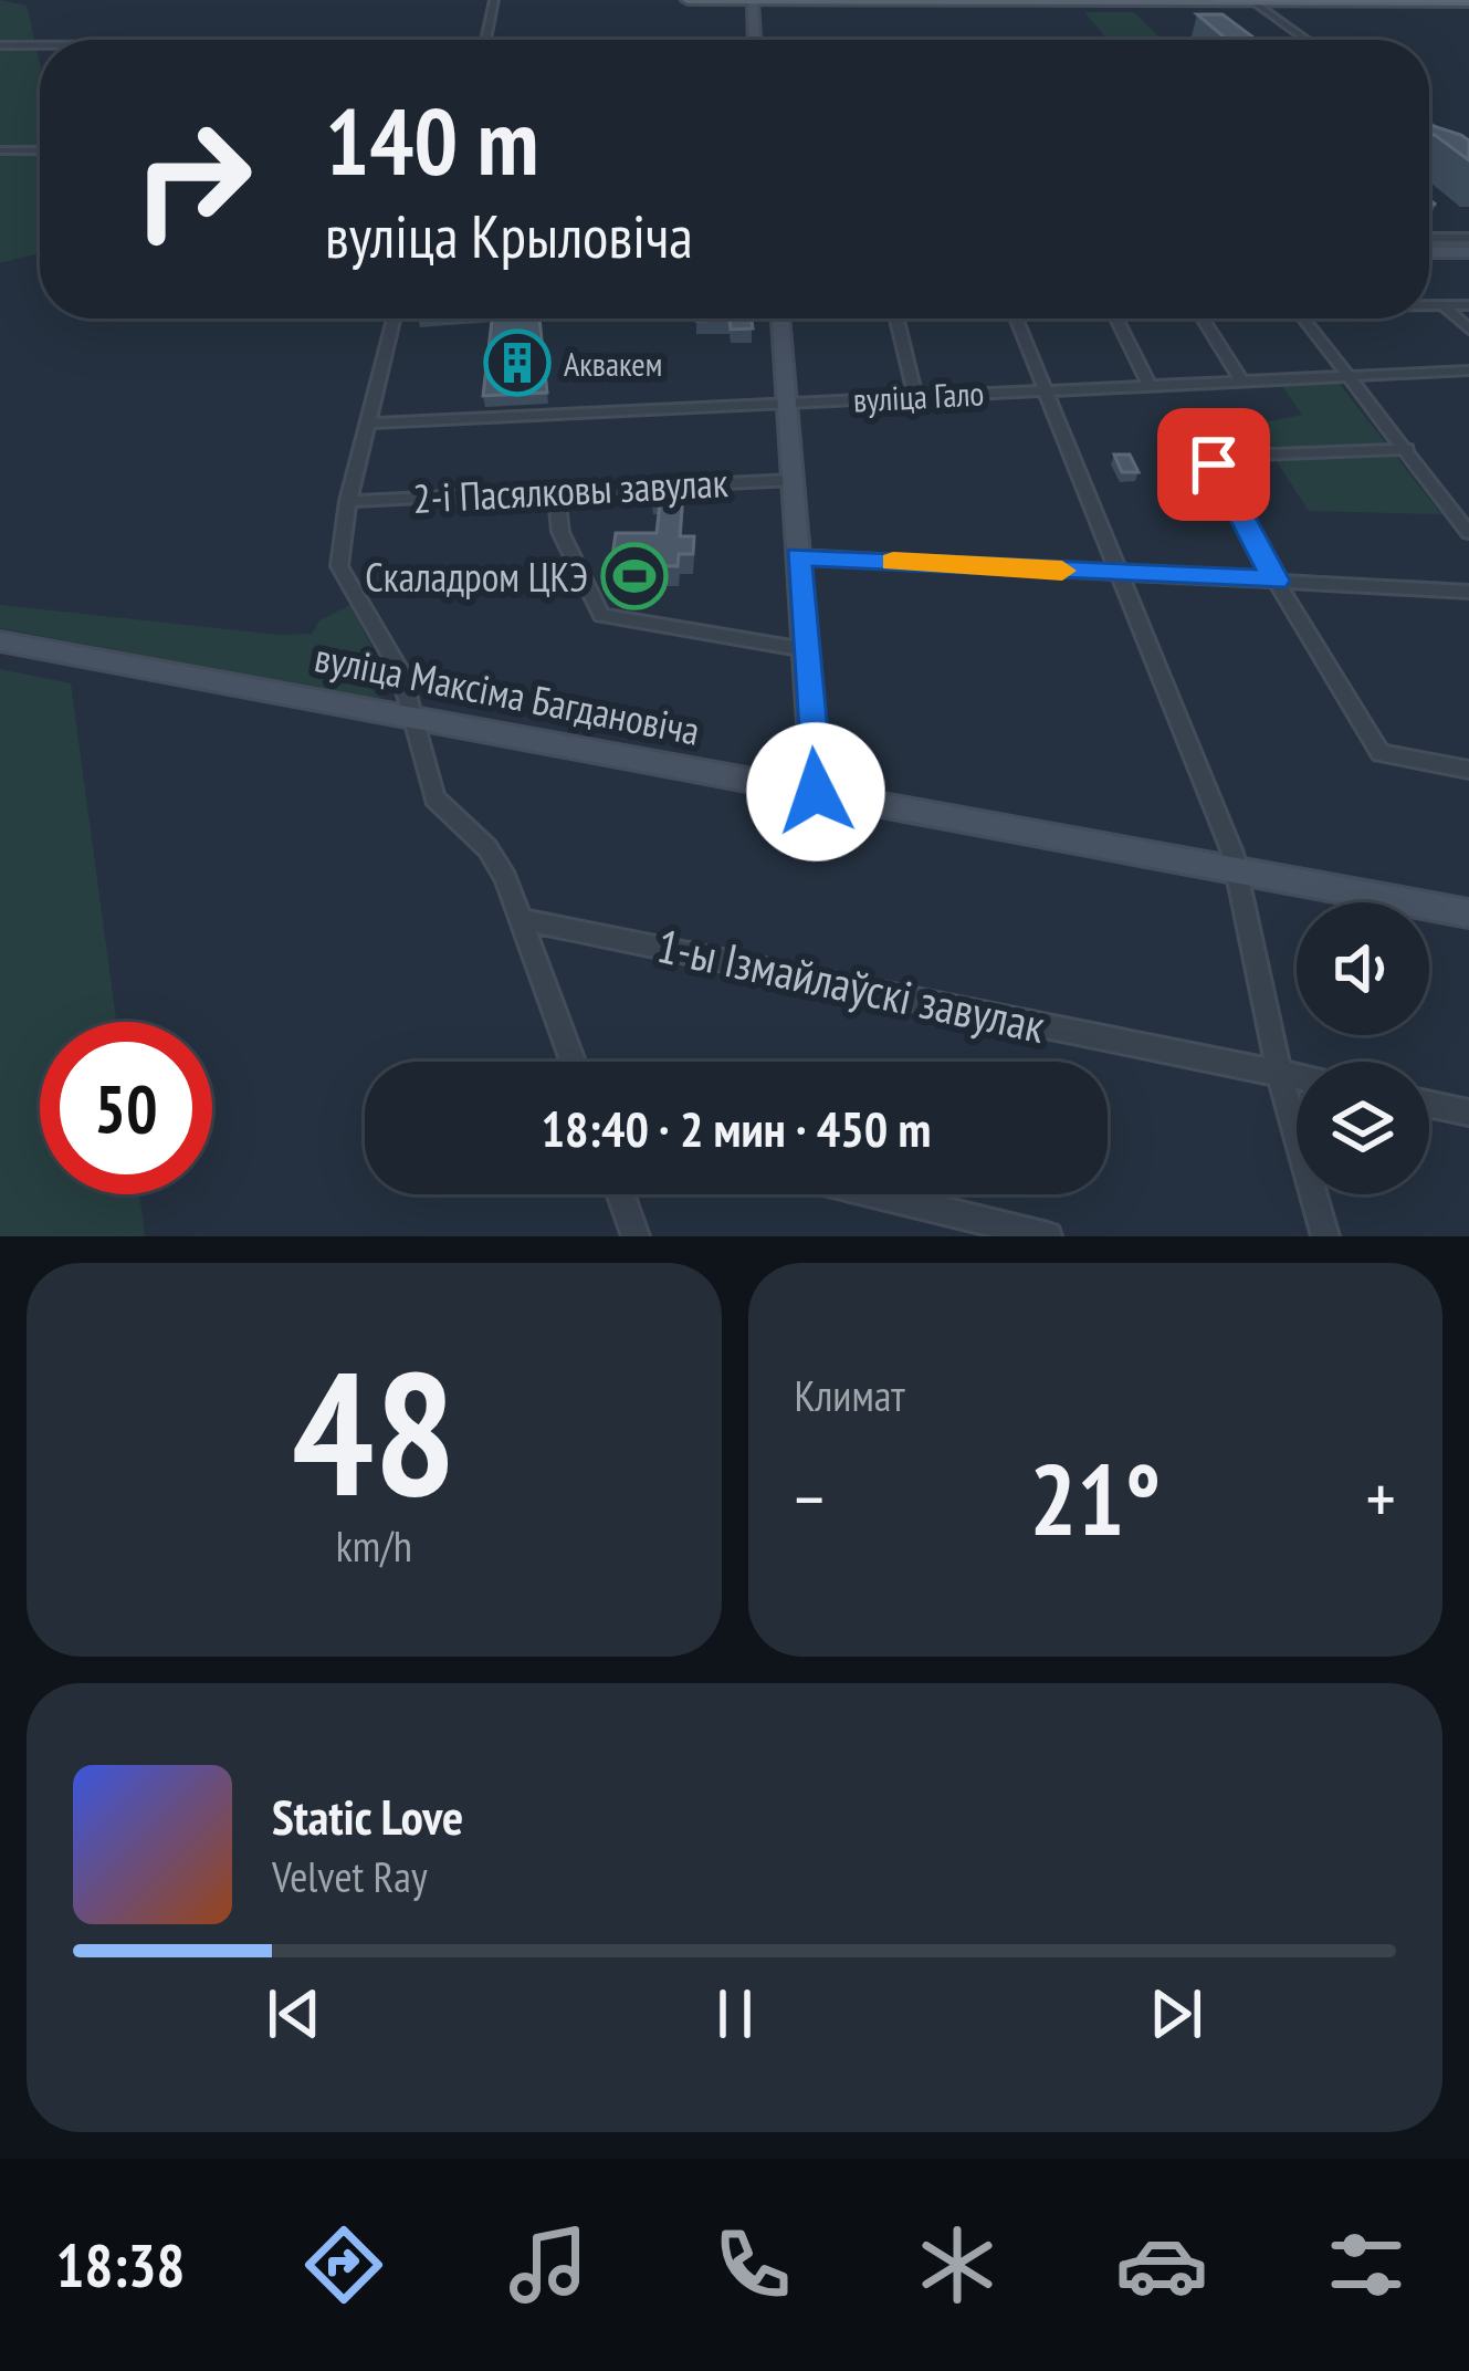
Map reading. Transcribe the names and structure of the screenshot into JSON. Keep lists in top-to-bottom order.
{
  "streets": {
    "main road": ["вуліца Максіма Багдановіча"],
    "street": ["вуліца Гало", "2-і Пасялковы завулак", "1-ы Ізмайлаўскі завулак"]
  },
  "places": {
    "building": ["Аквакем"],
    "sports": ["Скаладром ЦКЭ"]
  },
  "page": {
    "turn": ["140 m", "вуліца Крыловіча"],
    "limit": "50",
    "trip": "18:40 · 2 мин · 450 m",
    "tile": [
      ["48", "km/h"],
      "Климат"
    ],
    "heat": ["−", "21°", "+"],
    "song": ["Static Love", "Velvet Ray"],
    "tabs": "18:38"
  }
}
